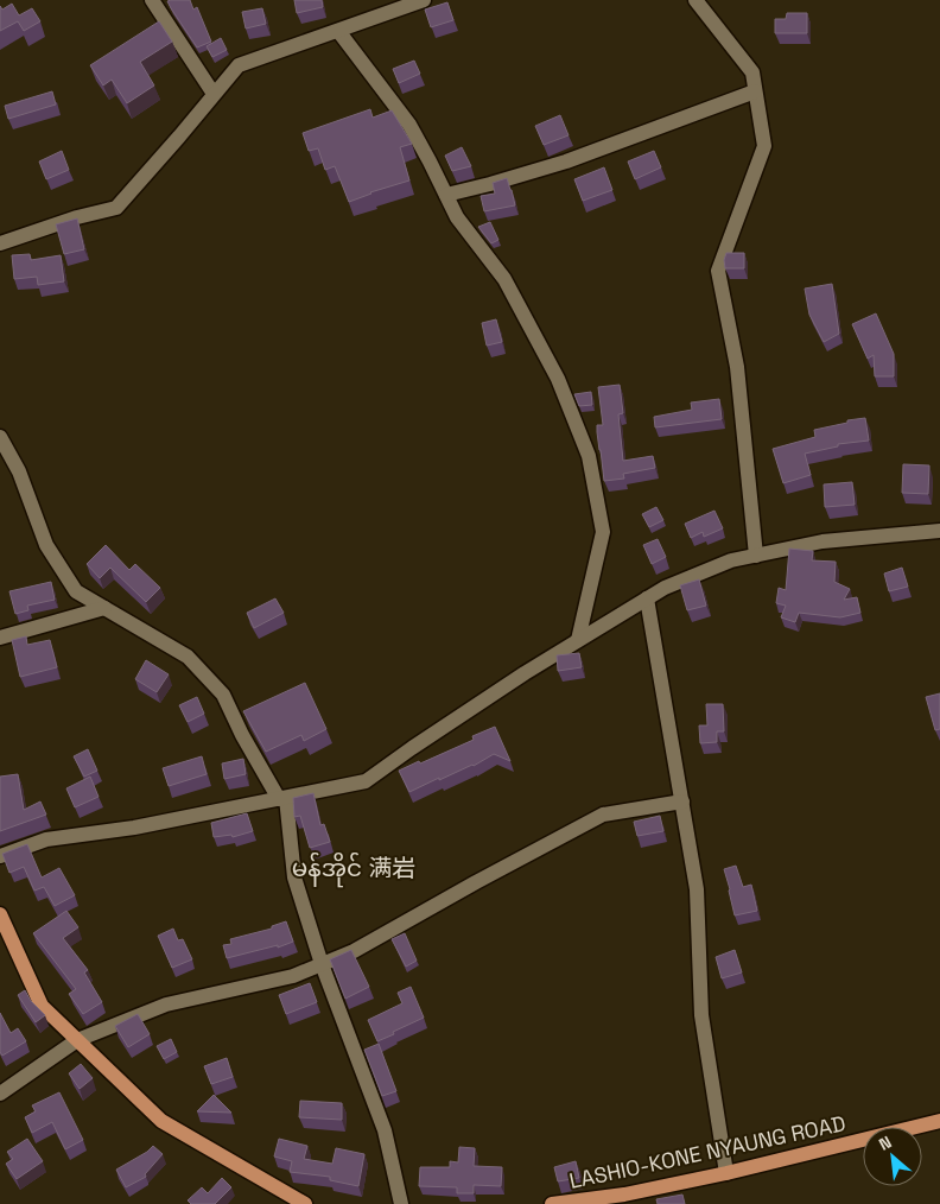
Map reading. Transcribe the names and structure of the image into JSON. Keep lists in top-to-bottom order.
{
  "streets": {
    "main road": ["LASHIO-KONE NYAUNG ROAD"]
  },
  "districts": ["မန်အိုင် 满岩"],
  "north": "top left"
}
